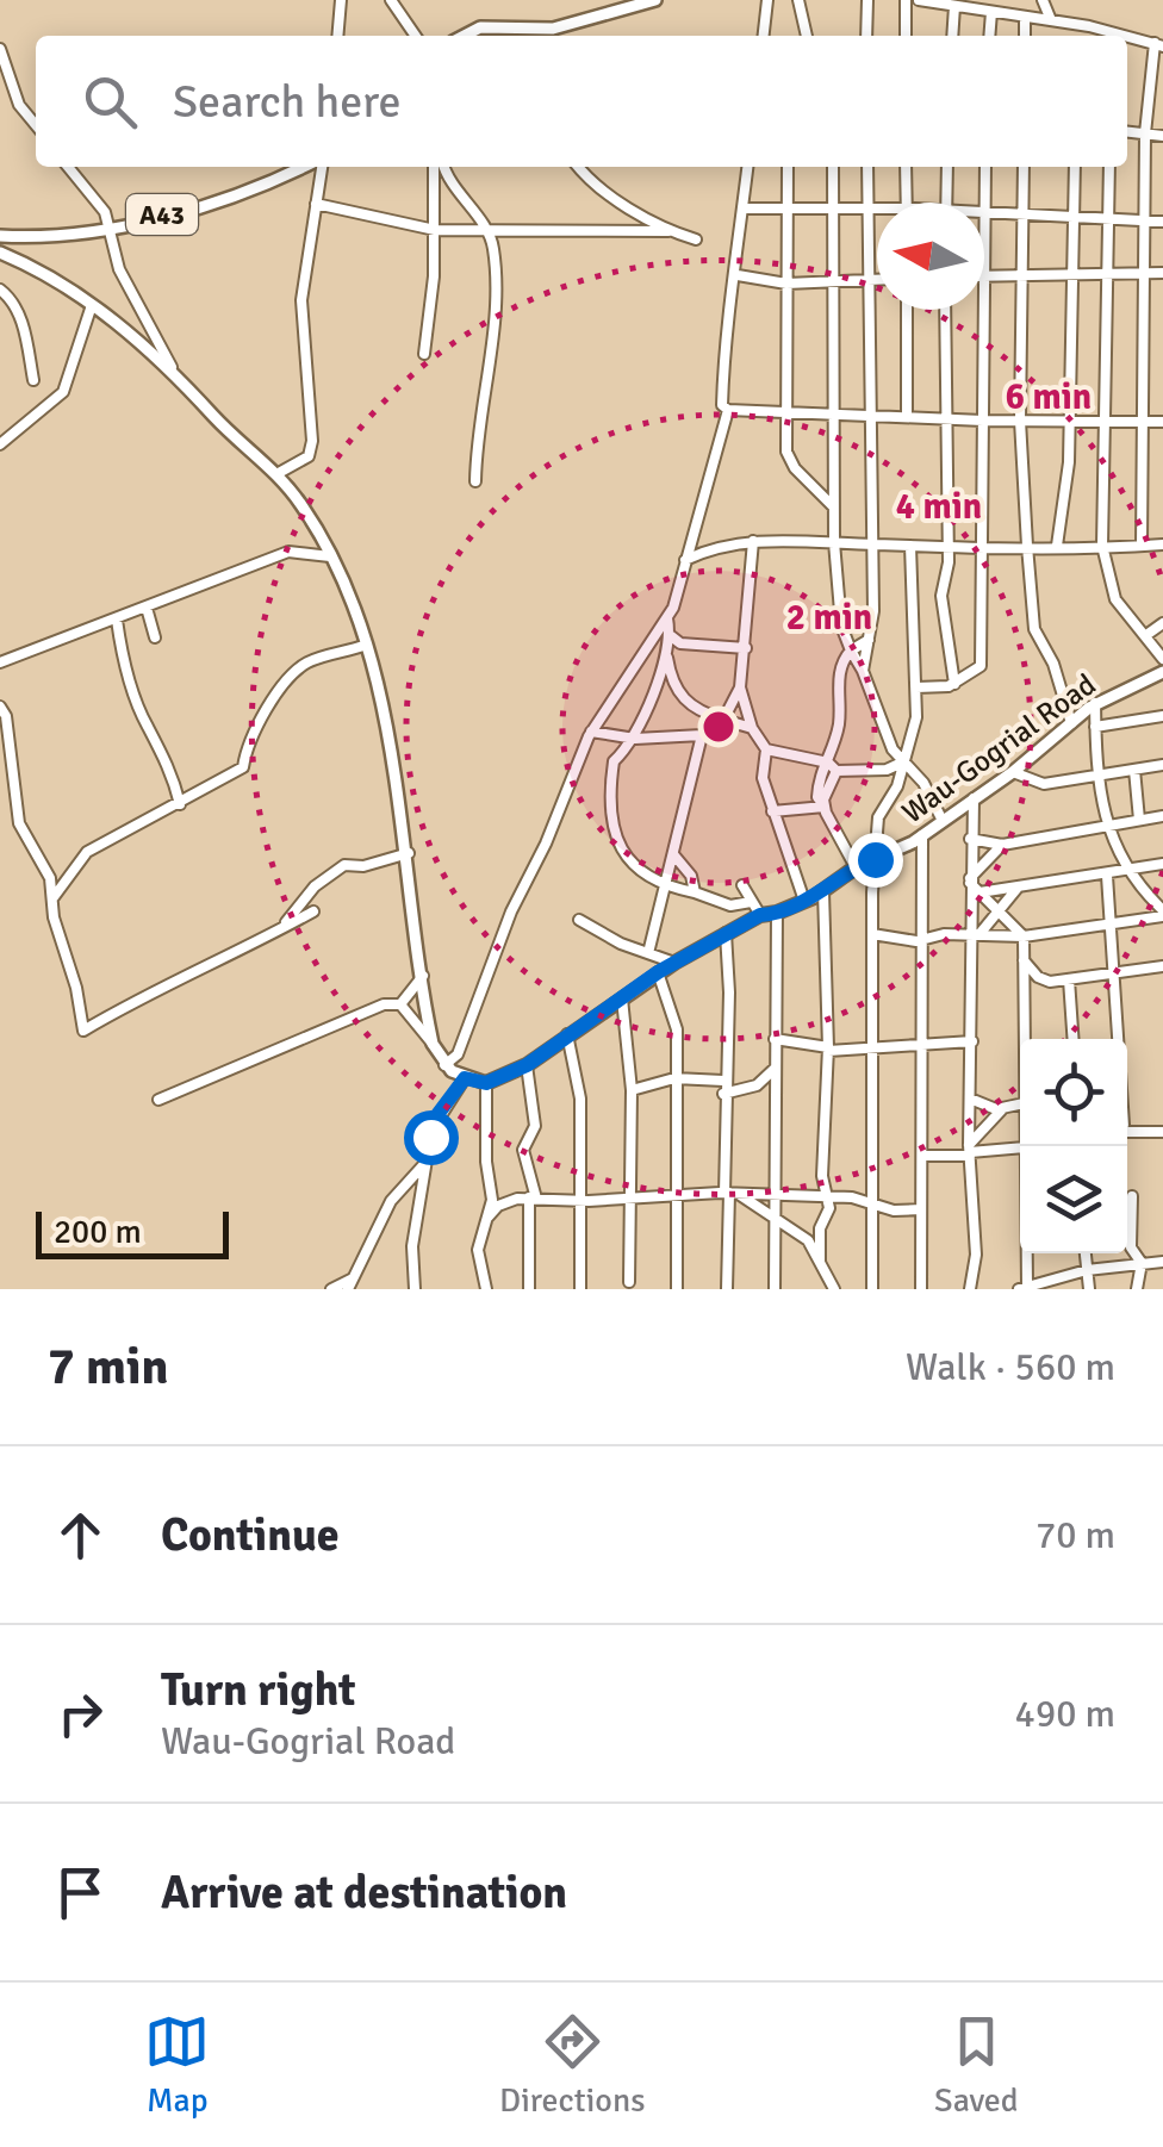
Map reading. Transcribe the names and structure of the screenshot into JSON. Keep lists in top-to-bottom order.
{
  "streets": {
    "main road": ["A43", "Wau-Gogrial Road"]
  },
  "scale_bar": "200 m",
  "north": "left",
  "page": {
    "search": "Search here",
    "scale": "200 m",
    "heading": ["7 min", "Walk · 560 m"],
    "list": [
      ["Continue", "70 m"],
      ["Turn right", "Wau-Gogrial Road", "490 m"],
      "Arrive at destination"
    ],
    "nav": ["Map", "Directions", "Saved"]
  },
  "rings": ["6 min", "4 min", "2 min"]
}
